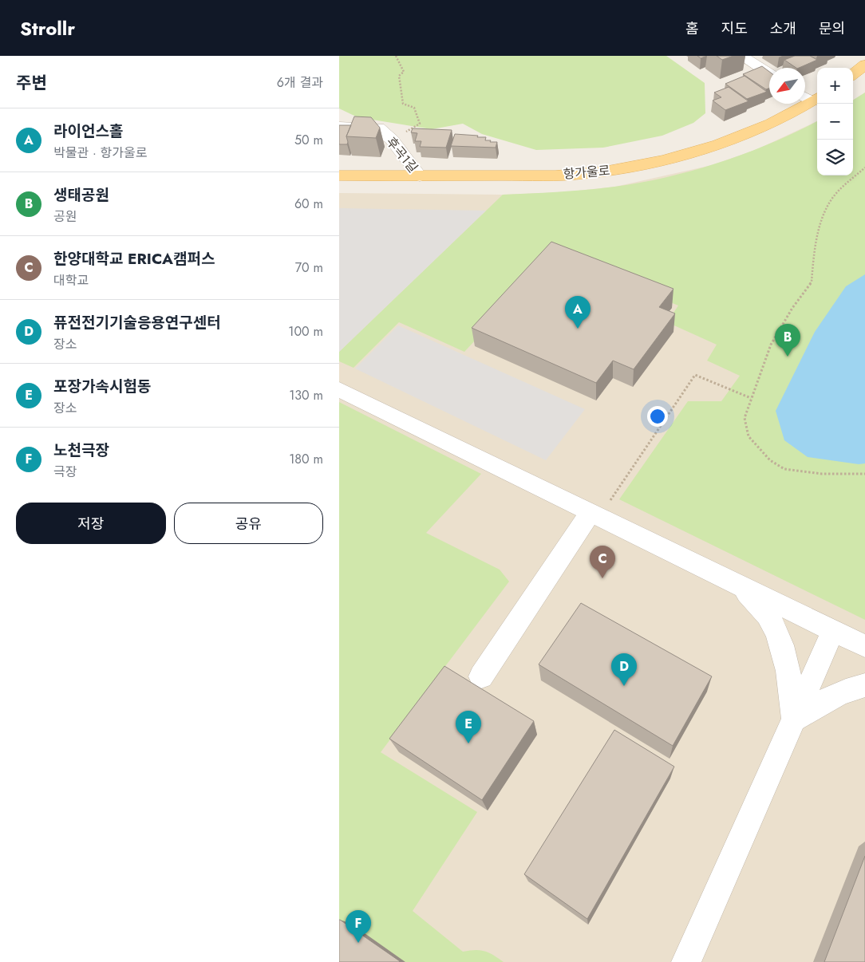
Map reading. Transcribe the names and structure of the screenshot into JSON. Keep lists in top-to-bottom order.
{
  "streets": {
    "main road": ["항가울로"],
    "street": ["후곡1길"]
  },
  "crossings": [
    ["후곡1길", "항가울로"]
  ],
  "north": "bottom left",
  "page": {
    "header": "Strollr",
    "nav": [
      "홈",
      "지도",
      "소개",
      "문의"
    ],
    "heading": ["주변", "6개 결과"],
    "map_buttons": ["+", "−"],
    "list": [
      {
        "mark": "A",
        "name": "라이언스홀",
        "note": "박물관 · 항가울로",
        "value": "50 m"
      },
      {
        "mark": "B",
        "name": "생태공원",
        "note": "공원",
        "value": "60 m"
      },
      {
        "mark": "C",
        "name": "한양대학교 ERICA캠퍼스",
        "note": "대학교",
        "value": "70 m"
      },
      {
        "mark": "D",
        "name": "퓨전전기기술응용연구센터",
        "note": "장소",
        "value": "100 m"
      },
      {
        "mark": "E",
        "name": "포장가속시험동",
        "note": "장소",
        "value": "130 m"
      },
      {
        "mark": "F",
        "name": "노천극장",
        "note": "극장",
        "value": "180 m"
      }
    ],
    "pins": [
      "A",
      "B",
      "C",
      "D",
      "E",
      "F"
    ],
    "buttons": ["저장", "공유"]
  }
}
